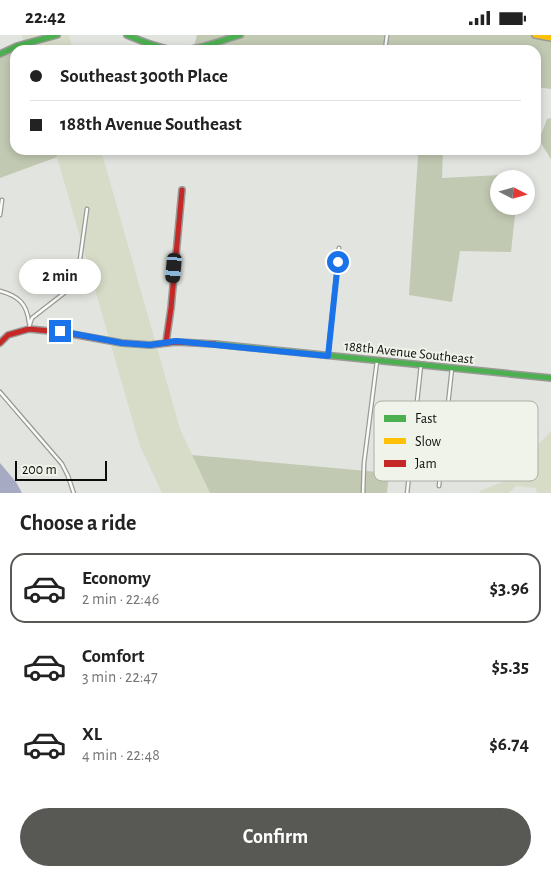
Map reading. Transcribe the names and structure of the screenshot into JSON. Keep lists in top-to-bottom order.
{
  "streets": {
    "street": ["188th Avenue Southeast"]
  },
  "legend": ["Fast", "Slow", "Jam"],
  "scale_bar": "200 m",
  "north": "right",
  "page": {
    "status": "22:42",
    "banner": ["Southeast 300th Place", "188th Avenue Southeast"],
    "bubble": "2 min",
    "scale": "200 m",
    "heading": "Choose a ride",
    "list": [
      {
        "name": "Economy",
        "note": "2 min · 22:46",
        "value": "$3.96"
      },
      {
        "name": "Comfort",
        "note": "3 min · 22:47",
        "value": "$5.35"
      },
      {
        "name": "XL",
        "note": "4 min · 22:48",
        "value": "$6.74"
      }
    ],
    "buttons": "Confirm"
  }
}
